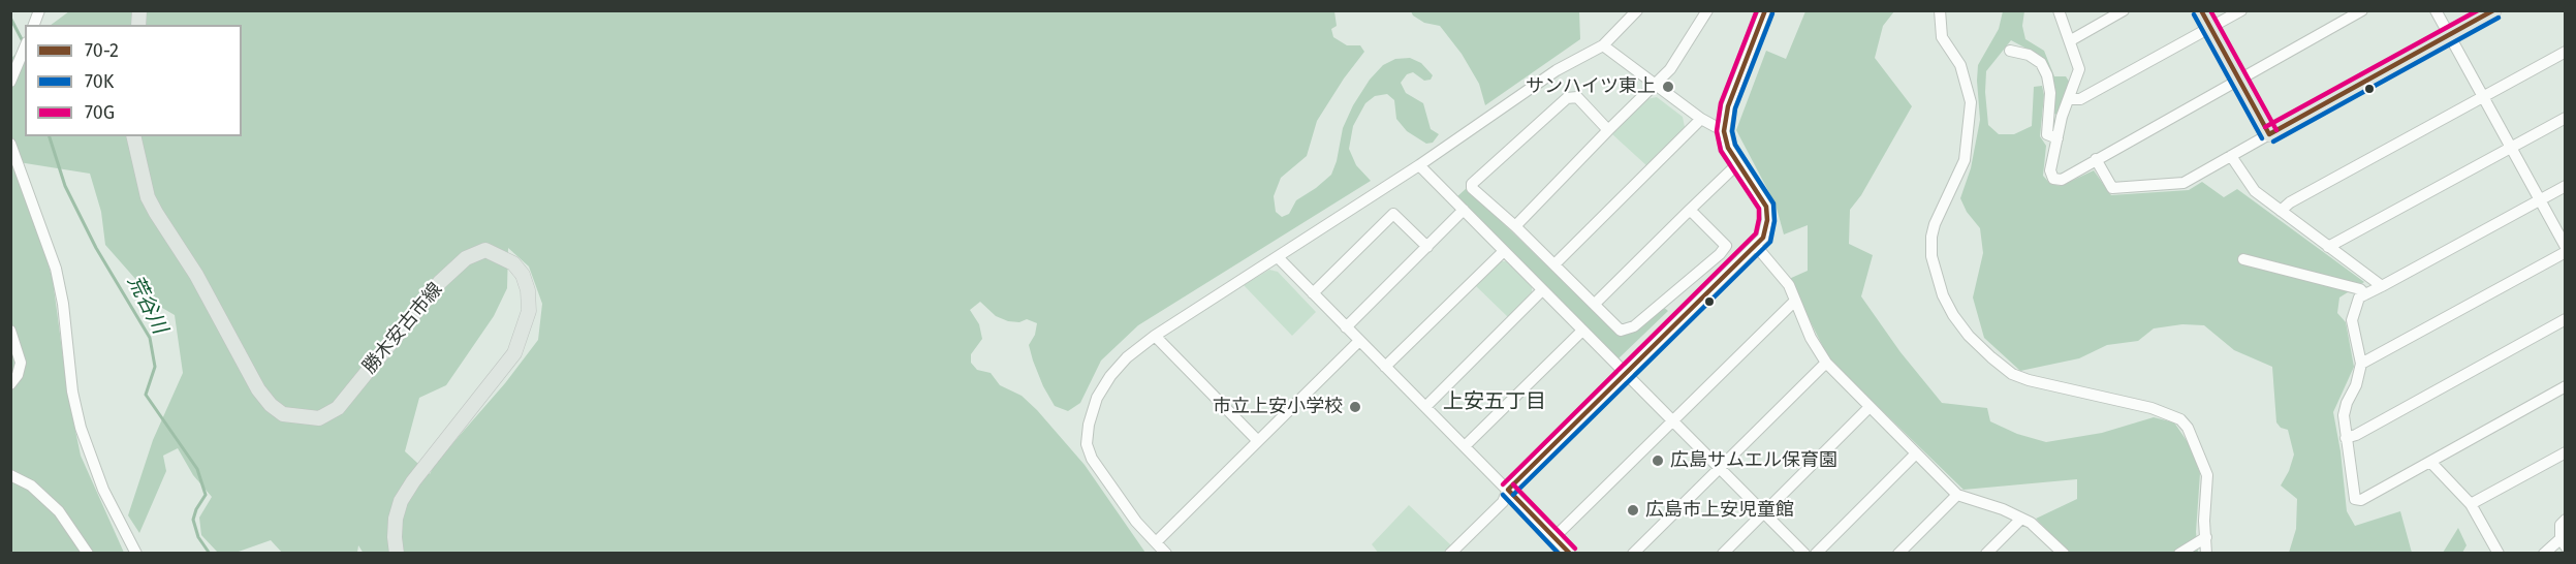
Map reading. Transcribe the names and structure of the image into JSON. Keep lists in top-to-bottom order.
{
  "streets": {
    "main road": ["勝木安古市線"]
  },
  "districts": ["上安五丁目"],
  "water": ["荒谷川"],
  "places": [
    "サンハイツ東上",
    "市立上安小学校",
    "広島サムエル保育園",
    "広島市上安児童館"
  ],
  "lines": ["transit line 70-2", "transit line 70G", "transit line 70K"],
  "legend": ["70-2", "70K", "70G"]
}
